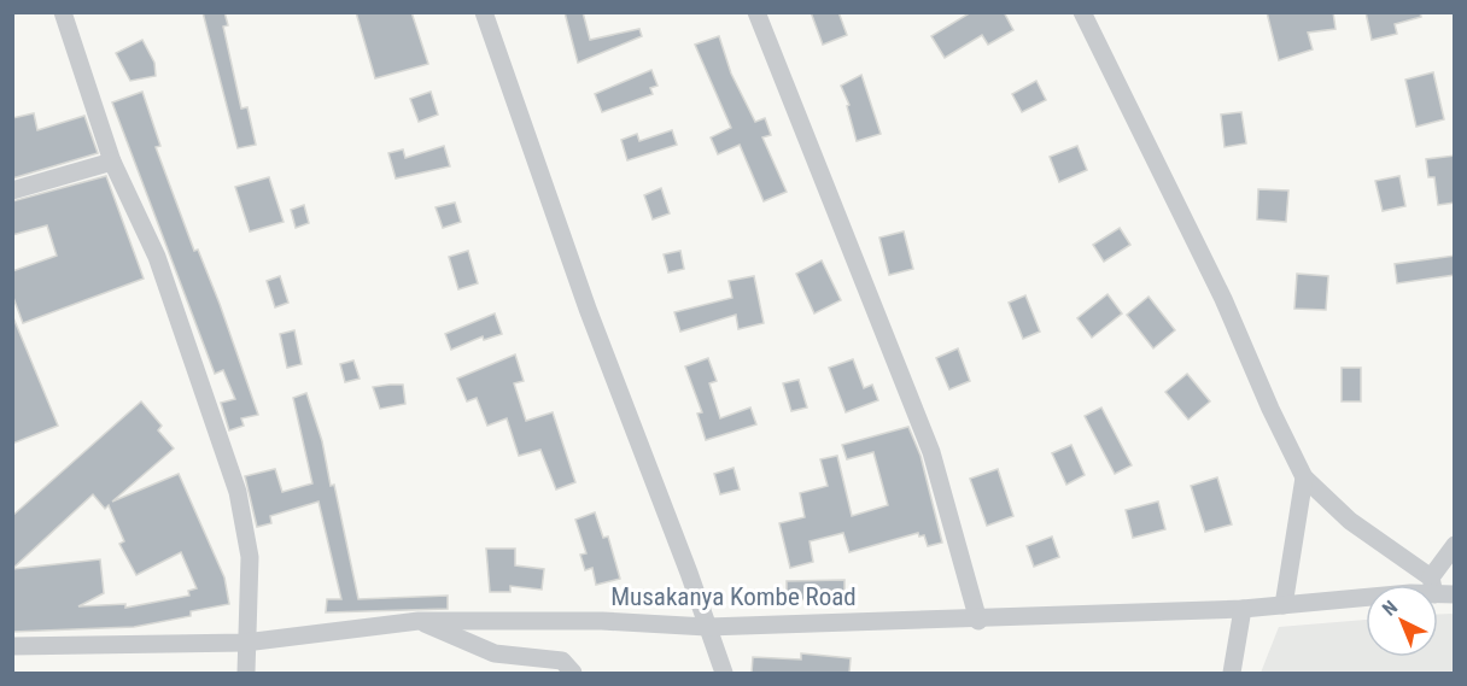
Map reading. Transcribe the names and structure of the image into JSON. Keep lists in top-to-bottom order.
{
  "streets": {
    "street": ["Musakanya Kombe Road"]
  },
  "north": "top left"
}
